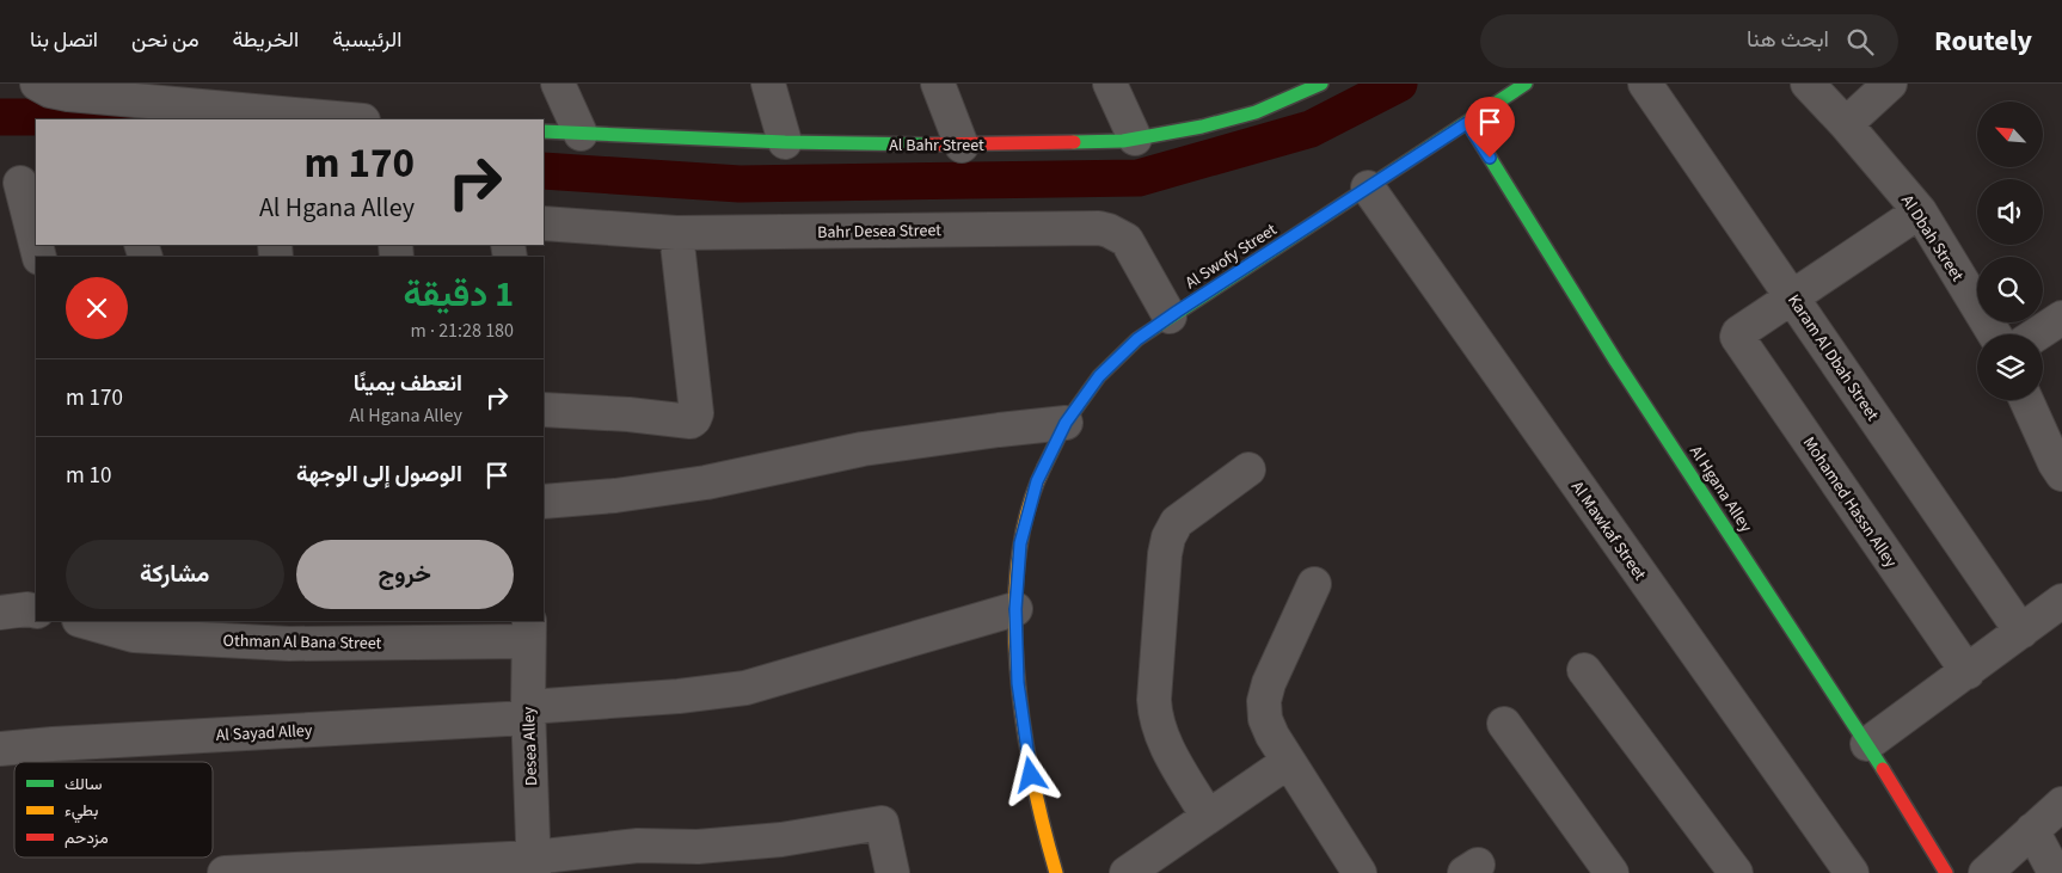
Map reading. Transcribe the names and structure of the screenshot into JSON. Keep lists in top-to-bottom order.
{
  "streets": {
    "street": [
      "Al Bahr Street",
      "Bahr Desea Street",
      "Al Dbah Street",
      "Al Swofy Street",
      "Karam Al Dbah Street",
      "Al Hgana Alley",
      "Mohamed Hassn Alley",
      "Al Mawkaf Street",
      "Othman Al Bana Street",
      "Al Sayad Alley",
      "Desea Alley"
    ]
  },
  "crossings": [
    ["Bahr Desea Street", "Al Swofy Street"],
    ["Al Swofy Street", "Al Hgana Alley"],
    ["Al Swofy Street", "Al Mawkaf Street"],
    ["Al Swofy Street", "Al Sayad Alley"],
    ["Karam Al Dbah Street", "Mohamed Hassn Alley"],
    ["Othman Al Bana Street", "Desea Alley"],
    ["Al Sayad Alley", "Desea Alley"]
  ],
  "legend": ["سالك", "بطيء", "مزدحم"],
  "north": "top left",
  "page": {
    "header": "Routely",
    "search": "ابحث هنا",
    "nav": [
      "الرئيسية",
      "الخريطة",
      "من نحن",
      "اتصل بنا"
    ],
    "turn": ["170 m", "Al Hgana Alley"],
    "heading": ["1 دقيقة", "180 m · 21:28"],
    "list": [
      {
        "name": "انعطف يمينًا",
        "note": "Al Hgana Alley",
        "value": "170 m"
      },
      {
        "name": "الوصول إلى الوجهة",
        "value": "10 m"
      }
    ],
    "buttons": ["خروج", "مشاركة"]
  }
}
